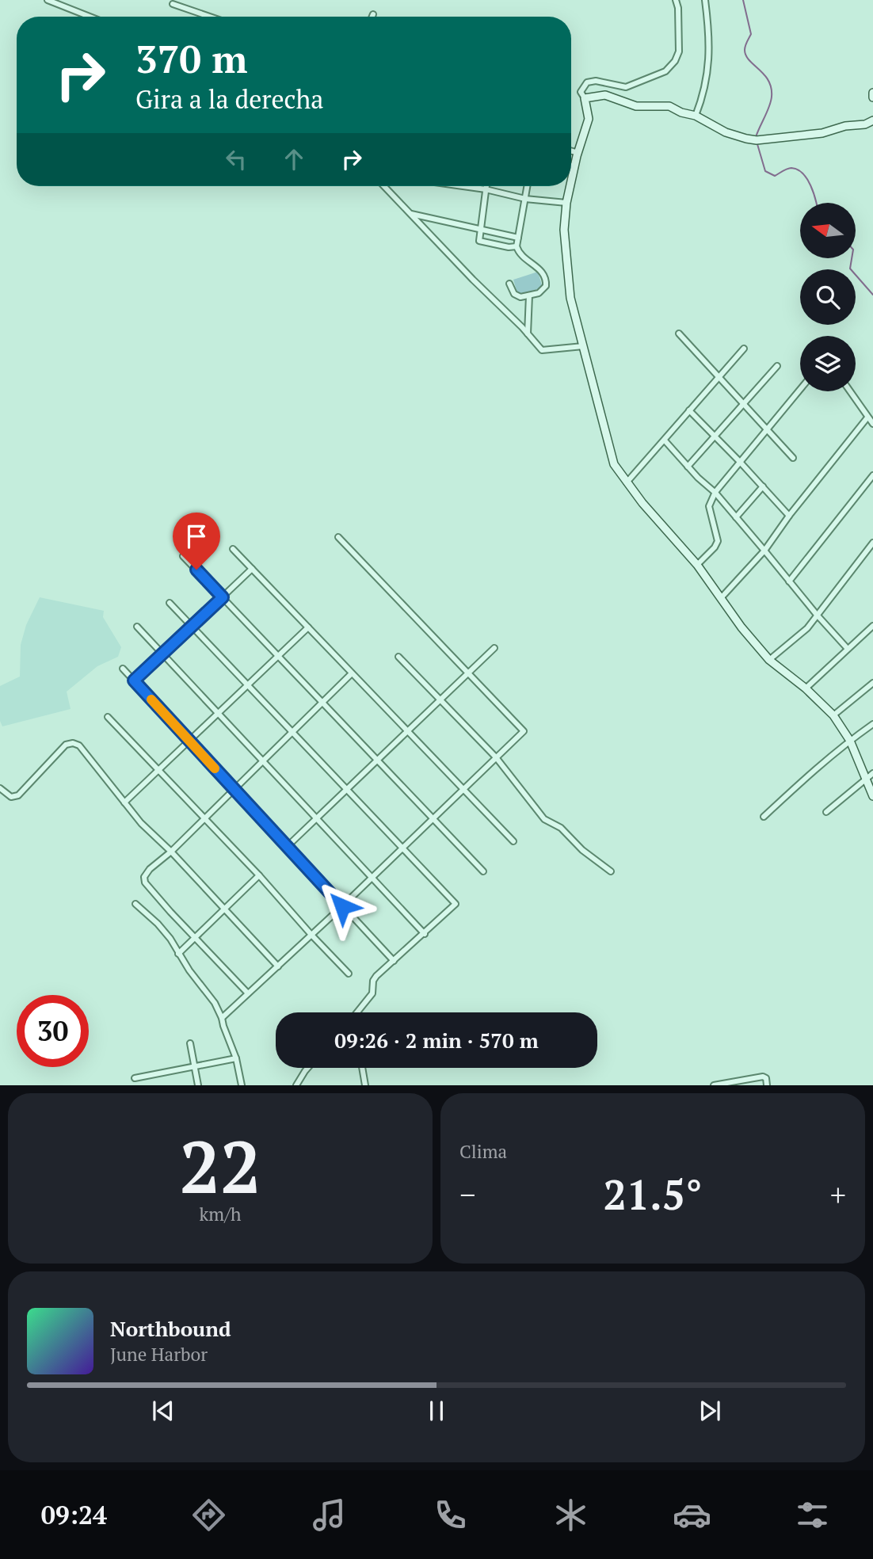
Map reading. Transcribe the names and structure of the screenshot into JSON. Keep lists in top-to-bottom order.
{
  "north": "left",
  "page": {
    "turn": ["370 m", "Gira a la derecha"],
    "limit": "30",
    "trip": "09:26 · 2 min · 570 m",
    "tile": [
      ["22", "km/h"],
      "Clima"
    ],
    "heat": ["−", "21.5°", "+"],
    "song": ["Northbound", "June Harbor"],
    "tabs": "09:24"
  }
}
